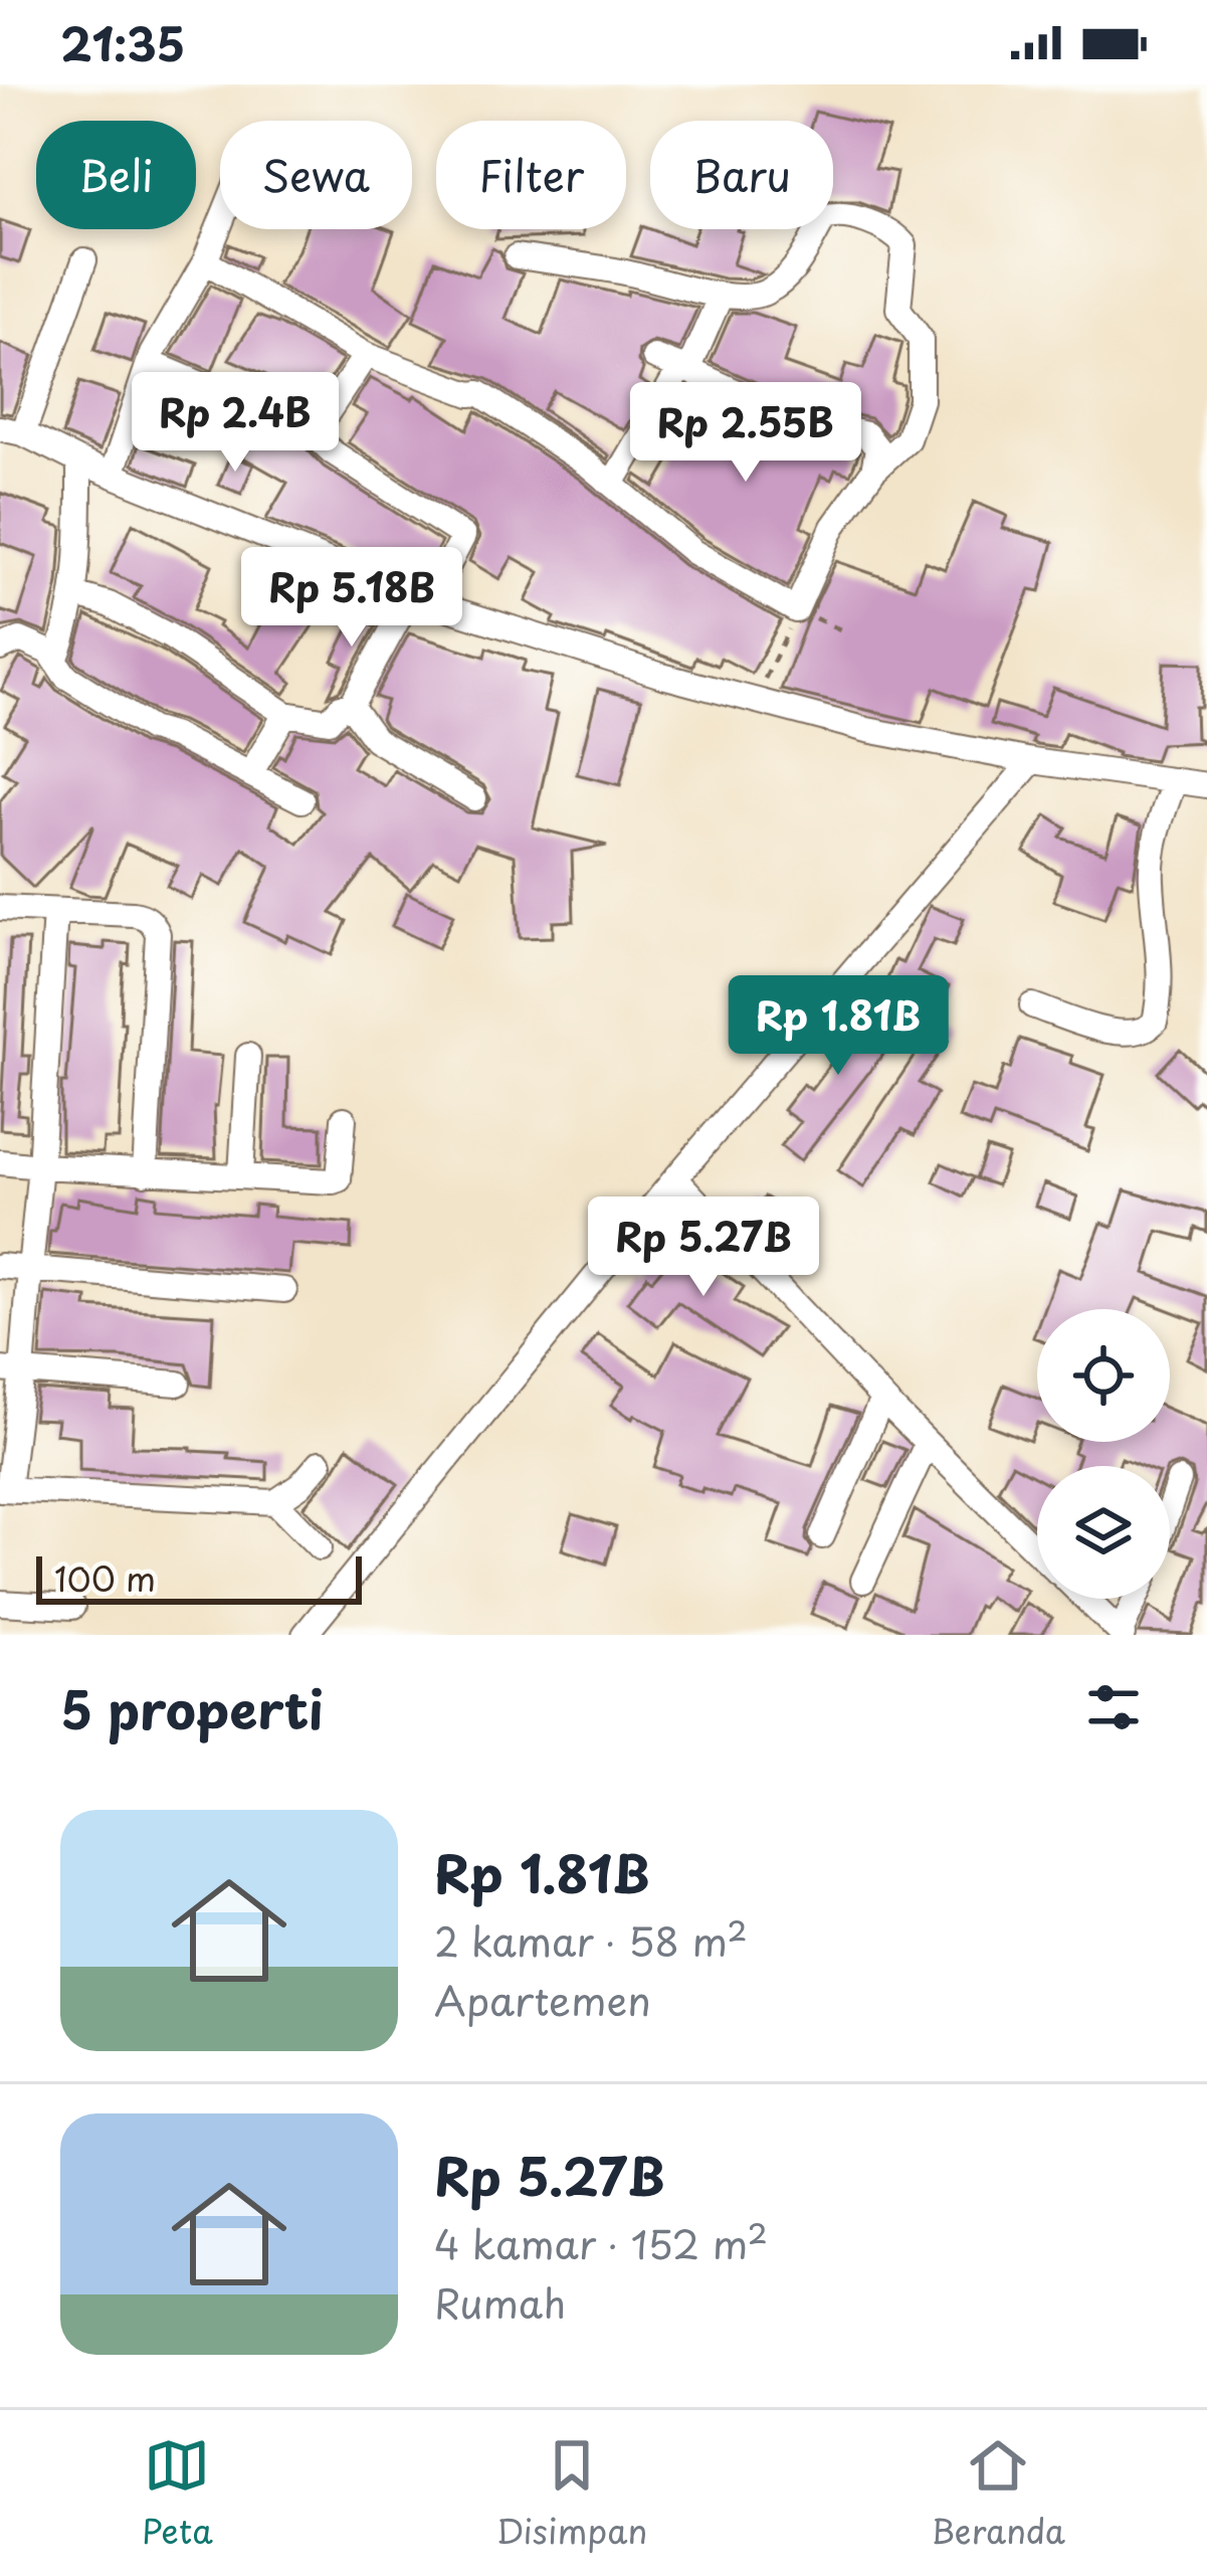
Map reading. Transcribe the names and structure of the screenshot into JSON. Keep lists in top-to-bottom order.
{
  "scale_bar": "100 m",
  "page": {
    "status": "21:35",
    "chip": [
      "Beli",
      "Sewa",
      "Filter",
      "Baru"
    ],
    "price": [
      "Rp 2.4B",
      "Rp 2.55B",
      "Rp 5.18B",
      "Rp 1.81B",
      "Rp 5.27B"
    ],
    "scale": "100 m",
    "heading": "5 properti",
    "list": [
      {
        "name": "Rp 1.81B",
        "note": "2 kamar · 58 m² · Apartemen"
      },
      {
        "name": "Rp 5.27B",
        "note": "4 kamar · 152 m² · Rumah"
      }
    ],
    "tabs": ["Peta", "Disimpan", "Beranda"]
  }
}
